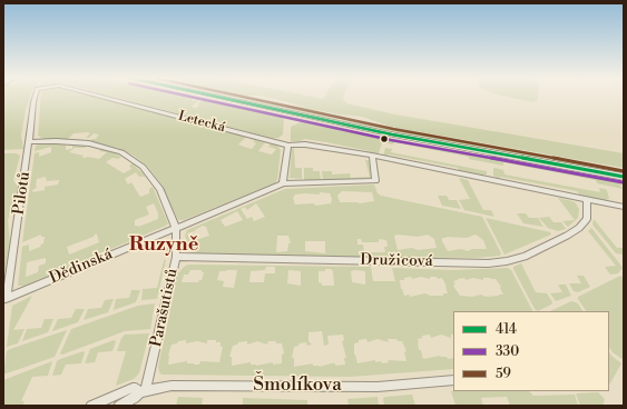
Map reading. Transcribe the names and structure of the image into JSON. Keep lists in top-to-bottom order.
{
  "streets": {
    "street": [
      "Letecká",
      "Pilotů",
      "Družicová",
      "Dědinská",
      "Parašutistů",
      "Šmolíkova"
    ]
  },
  "crossings": [
    ["Letecká", "Družicová"],
    ["Pilotů", "Dědinská"],
    ["Pilotů", "Parašutistů"],
    ["Družicová", "Parašutistů"],
    ["Dědinská", "Parašutistů"],
    ["Parašutistů", "Šmolíkova"]
  ],
  "districts": ["Ruzyně"],
  "lines": ["transit line 414", "transit line 330", "transit line 59"],
  "legend": ["414", "330", "59"]
}
